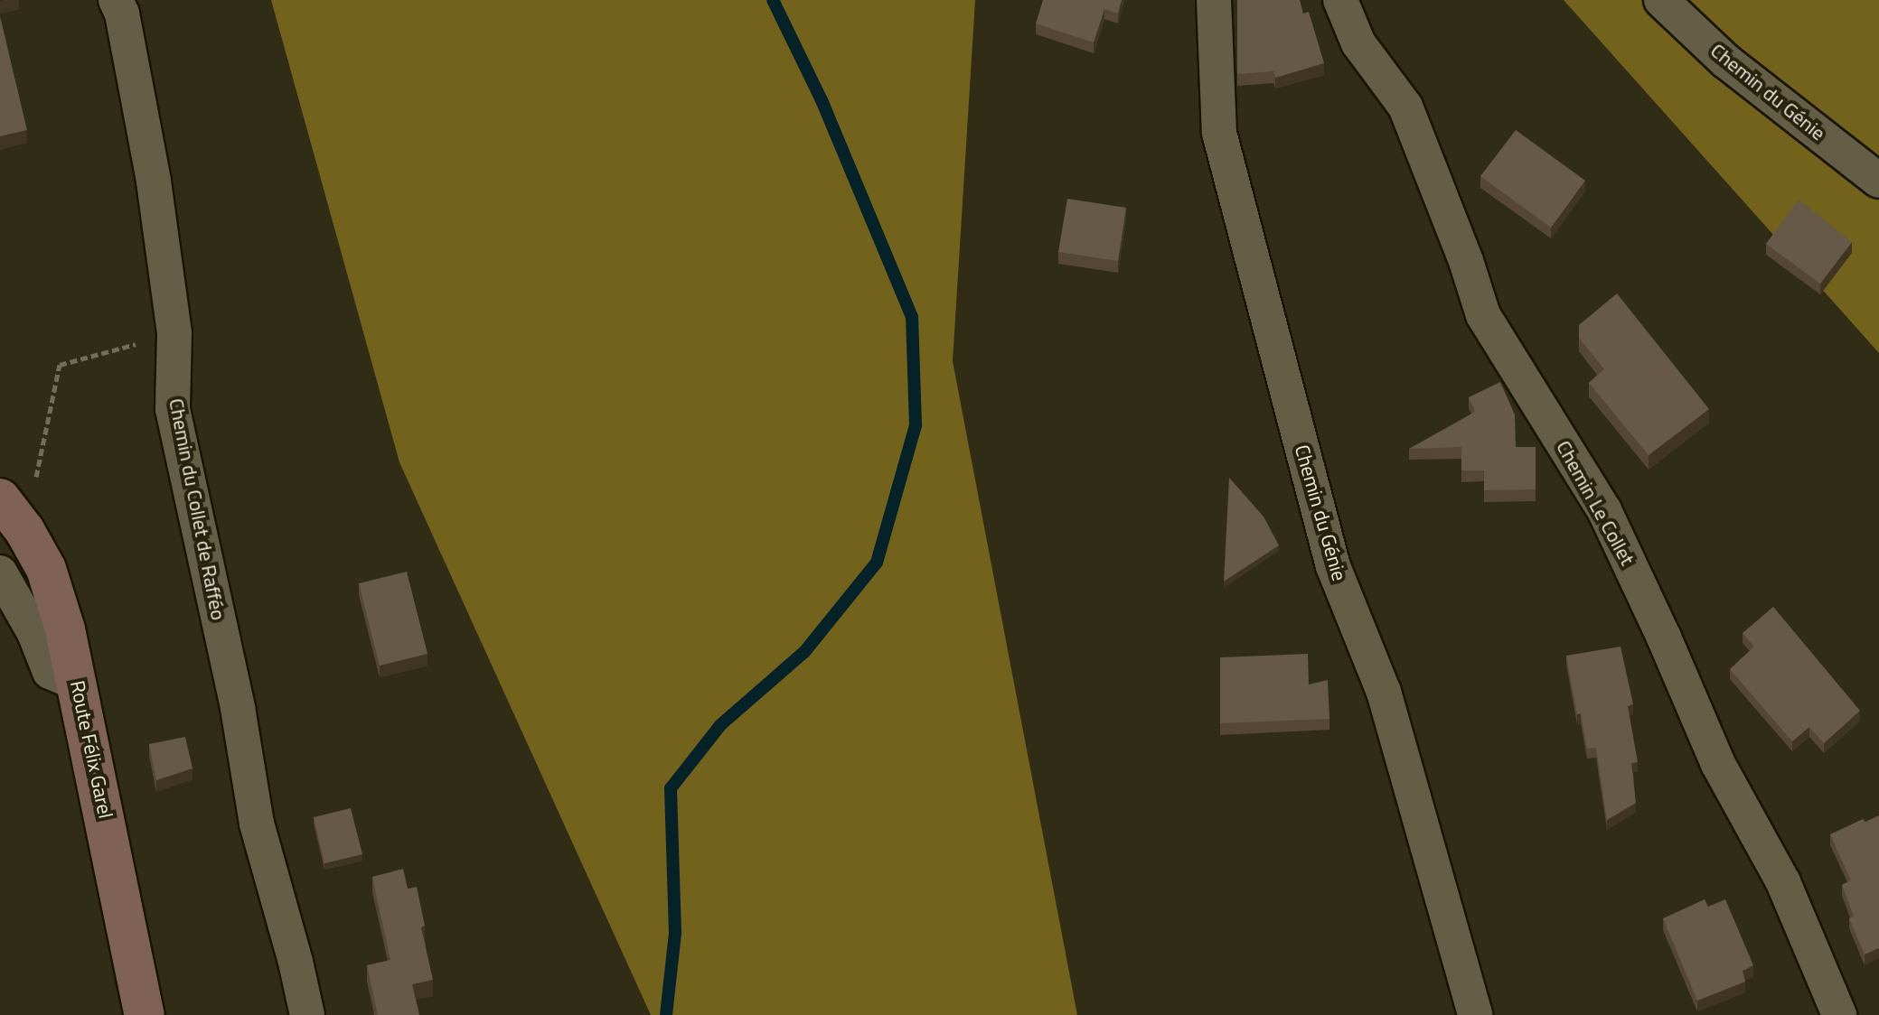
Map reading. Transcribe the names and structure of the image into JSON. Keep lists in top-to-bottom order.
{
  "streets": {
    "street": [
      "Chemin du Génie",
      "Chemin Le Collet",
      "Chemin du Collet de Rafféo",
      "Route Félix Garel"
    ]
  }
}
